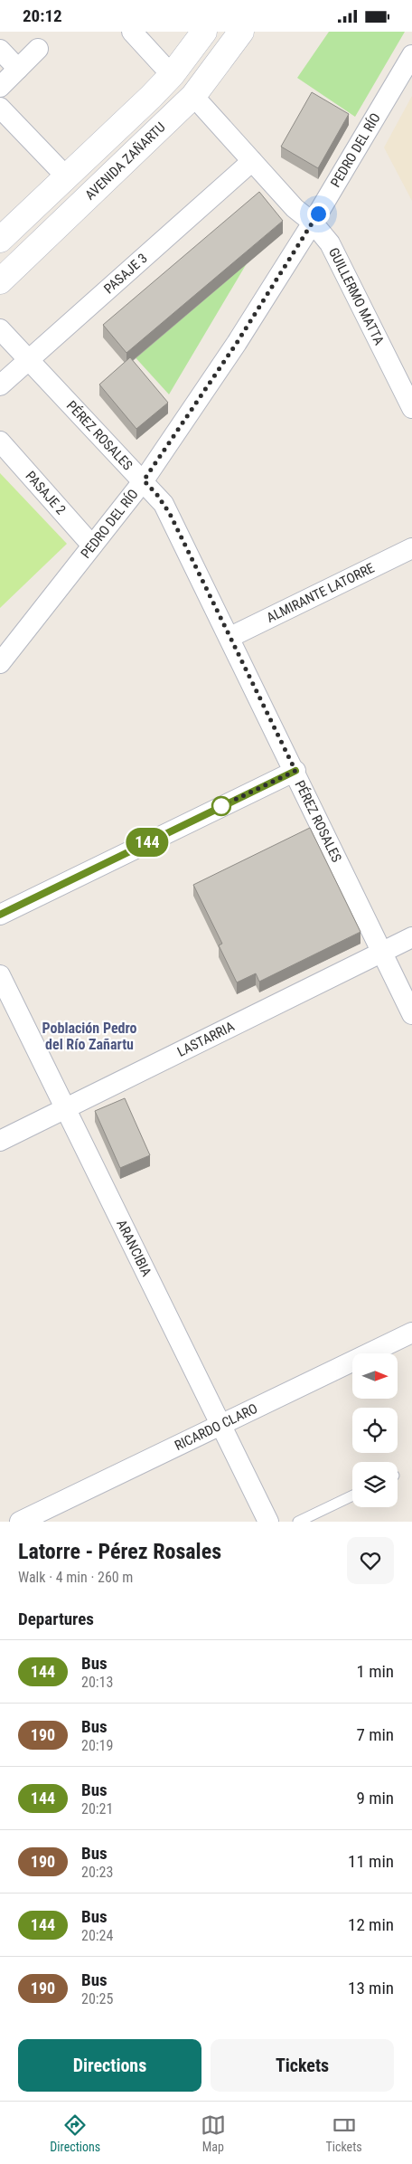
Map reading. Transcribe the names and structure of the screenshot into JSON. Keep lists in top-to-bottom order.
{
  "streets": {
    "street": [
      "PEDRO DEL RÍO",
      "AVENIDA ZAÑARTU",
      "PASAJE 3",
      "GUILLERMO MATTA",
      "PÉREZ ROSALES",
      "PASAJE 2",
      "ALMIRANTE LATORRE",
      "LASTARRIA",
      "ARANCIBIA",
      "RICARDO CLARO"
    ]
  },
  "crossings": [
    ["PEDRO DEL RÍO", "GUILLERMO MATTA"],
    ["PEDRO DEL RÍO", "PÉREZ ROSALES"],
    ["PEDRO DEL RÍO", "PASAJE 2"],
    ["AVENIDA ZAÑARTU", "GUILLERMO MATTA"],
    ["PASAJE 3", "GUILLERMO MATTA"],
    ["PASAJE 3", "PÉREZ ROSALES"],
    ["PÉREZ ROSALES", "ALMIRANTE LATORRE"],
    ["PÉREZ ROSALES", "LASTARRIA"],
    ["LASTARRIA", "ARANCIBIA"],
    ["ARANCIBIA", "RICARDO CLARO"]
  ],
  "districts": ["Población Pedro del Río Zañartu"],
  "lines": ["bus line 144"],
  "north": "right",
  "page": {
    "status": "20:12",
    "on_map": "144",
    "heading": [
      ["Latorre - Pérez Rosales", "Walk · 4 min · 260 m"],
      "Departures"
    ],
    "list": [
      {
        "mark": "144",
        "name": "Bus",
        "note": "20:13",
        "value": "1 min"
      },
      {
        "mark": "190",
        "name": "Bus",
        "note": "20:19",
        "value": "7 min"
      },
      {
        "mark": "144",
        "name": "Bus",
        "note": "20:21",
        "value": "9 min"
      },
      {
        "mark": "190",
        "name": "Bus",
        "note": "20:23",
        "value": "11 min"
      },
      {
        "mark": "144",
        "name": "Bus",
        "note": "20:24",
        "value": "12 min"
      },
      {
        "mark": "190",
        "name": "Bus",
        "note": "20:25",
        "value": "13 min"
      }
    ],
    "buttons": ["Directions", "Tickets"],
    "tabs": ["Directions", "Map", "Tickets"]
  }
}
